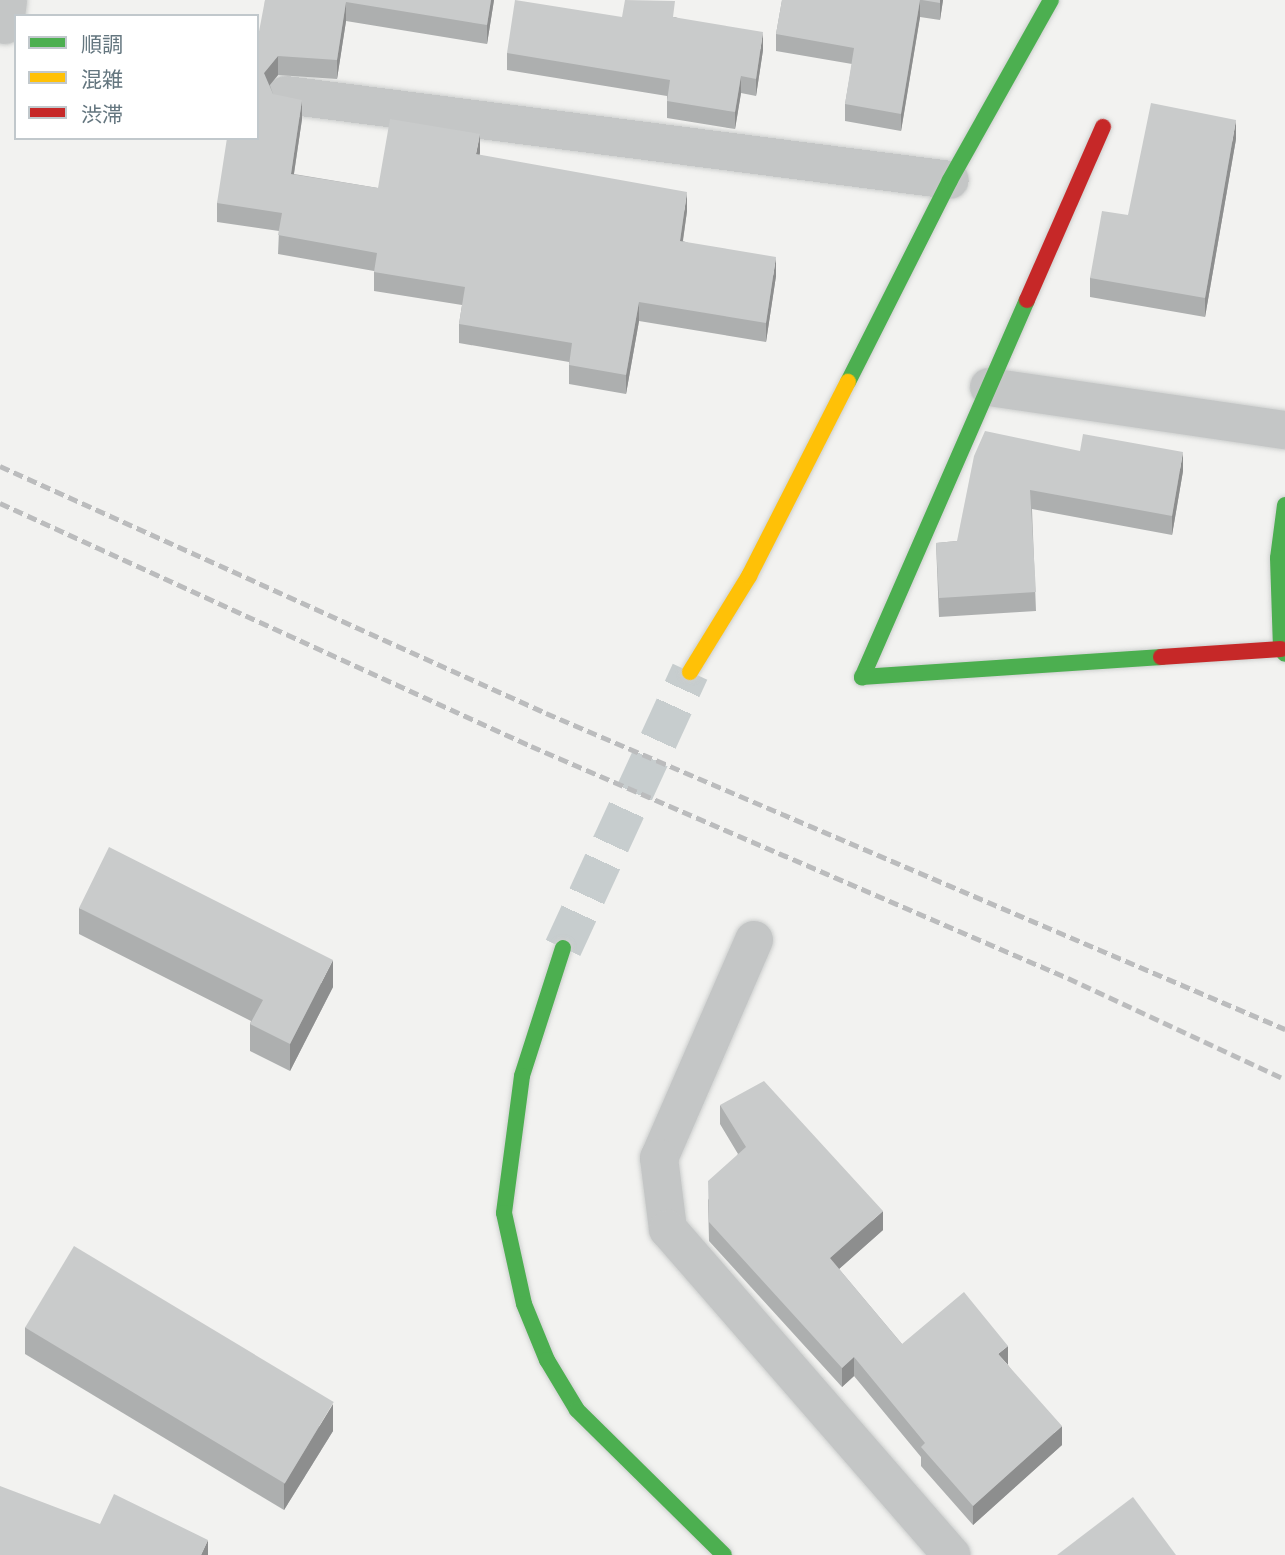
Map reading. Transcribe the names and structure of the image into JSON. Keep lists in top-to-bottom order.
{
  "legend": ["順調", "混雑", "渋滞"]
}
